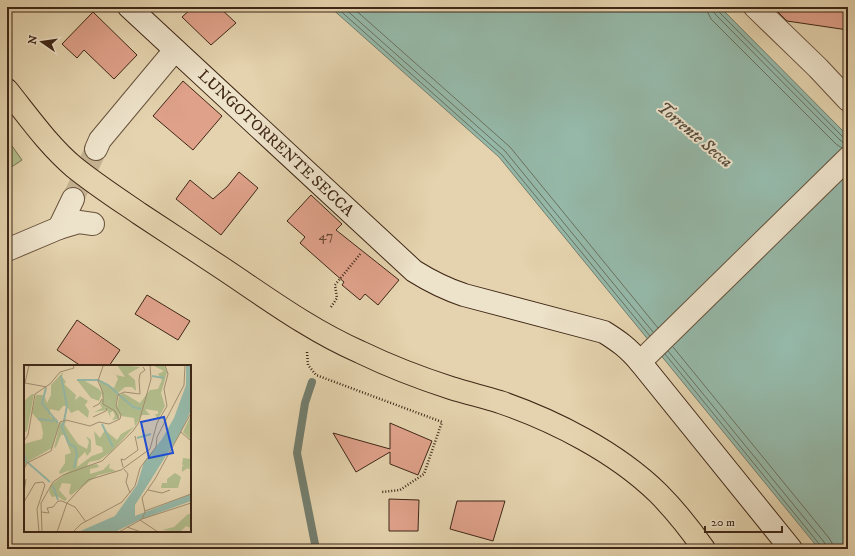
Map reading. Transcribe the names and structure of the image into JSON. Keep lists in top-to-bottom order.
{
  "streets": {
    "main road": ["LUNGOTORRENTE SECCA"]
  },
  "water": ["Torrente Secca"],
  "house_numbers": ["47"],
  "scale_bar": "20 m",
  "north": "left"
}
